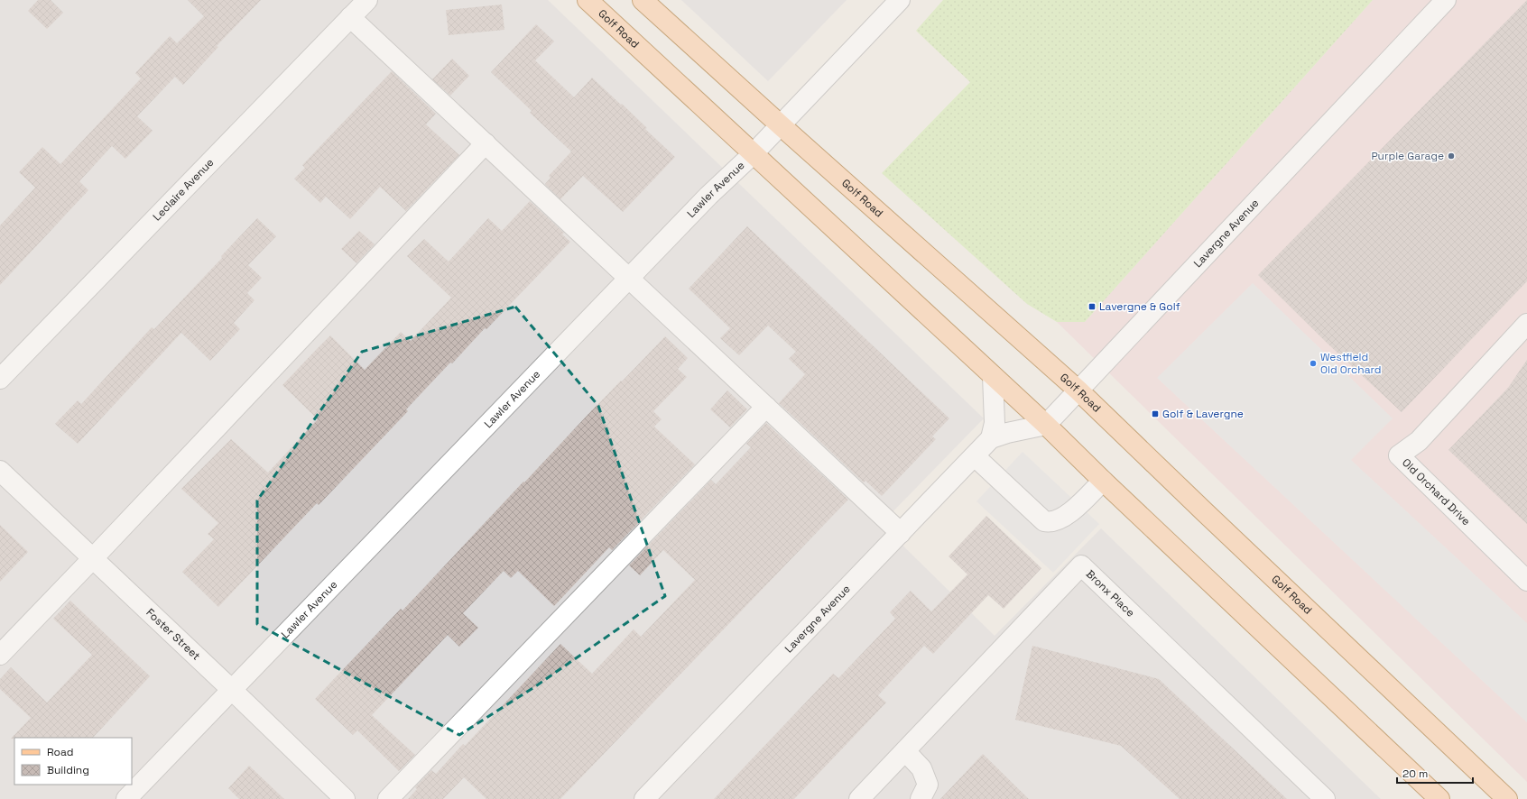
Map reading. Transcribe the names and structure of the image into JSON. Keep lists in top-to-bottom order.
{
  "streets": {
    "main road": ["Golf Road"],
    "street": [
      "Leclaire Avenue",
      "Lawler Avenue",
      "Lavergne Avenue",
      "Old Orchard Drive",
      "Bronx Place",
      "Foster Street"
    ]
  },
  "crossings": [
    ["Golf Road", "Lawler Avenue"],
    ["Golf Road", "Lavergne Avenue"],
    ["Lawler Avenue", "Foster Street"]
  ],
  "places": {
    "other": ["Purple Garage", "Westfield Old Orchard"],
    "transit": ["Lavergne & Golf", "Golf & Lavergne"]
  },
  "legend": ["Road", "Building"],
  "scale_bar": "20 m"
}
